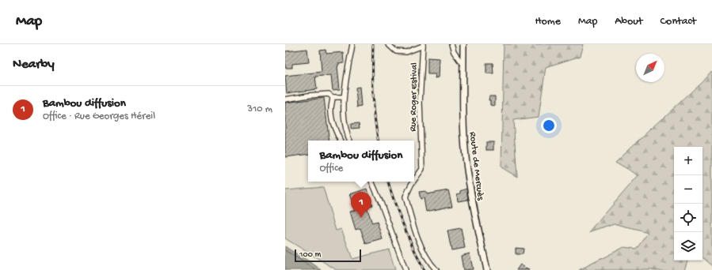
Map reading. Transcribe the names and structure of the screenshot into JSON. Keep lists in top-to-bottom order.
{
  "streets": {
    "main road": ["Route de Mercuès"],
    "street": ["Rue Roger Estival"]
  },
  "scale_bar": "100 m",
  "north": "top right",
  "page": {
    "header": "Map",
    "nav": [
      "Home",
      "Map",
      "About",
      "Contact"
    ],
    "heading": "Nearby",
    "list": [
      {
        "mark": "1",
        "name": "Bambou diffusion",
        "note": "Office · Rue Georges Héreil",
        "value": "310 m"
      }
    ],
    "popup": ["Bambou diffusion", "Office"],
    "map_buttons": ["+", "−"],
    "pins": "1",
    "scale": "100 m"
  }
}
